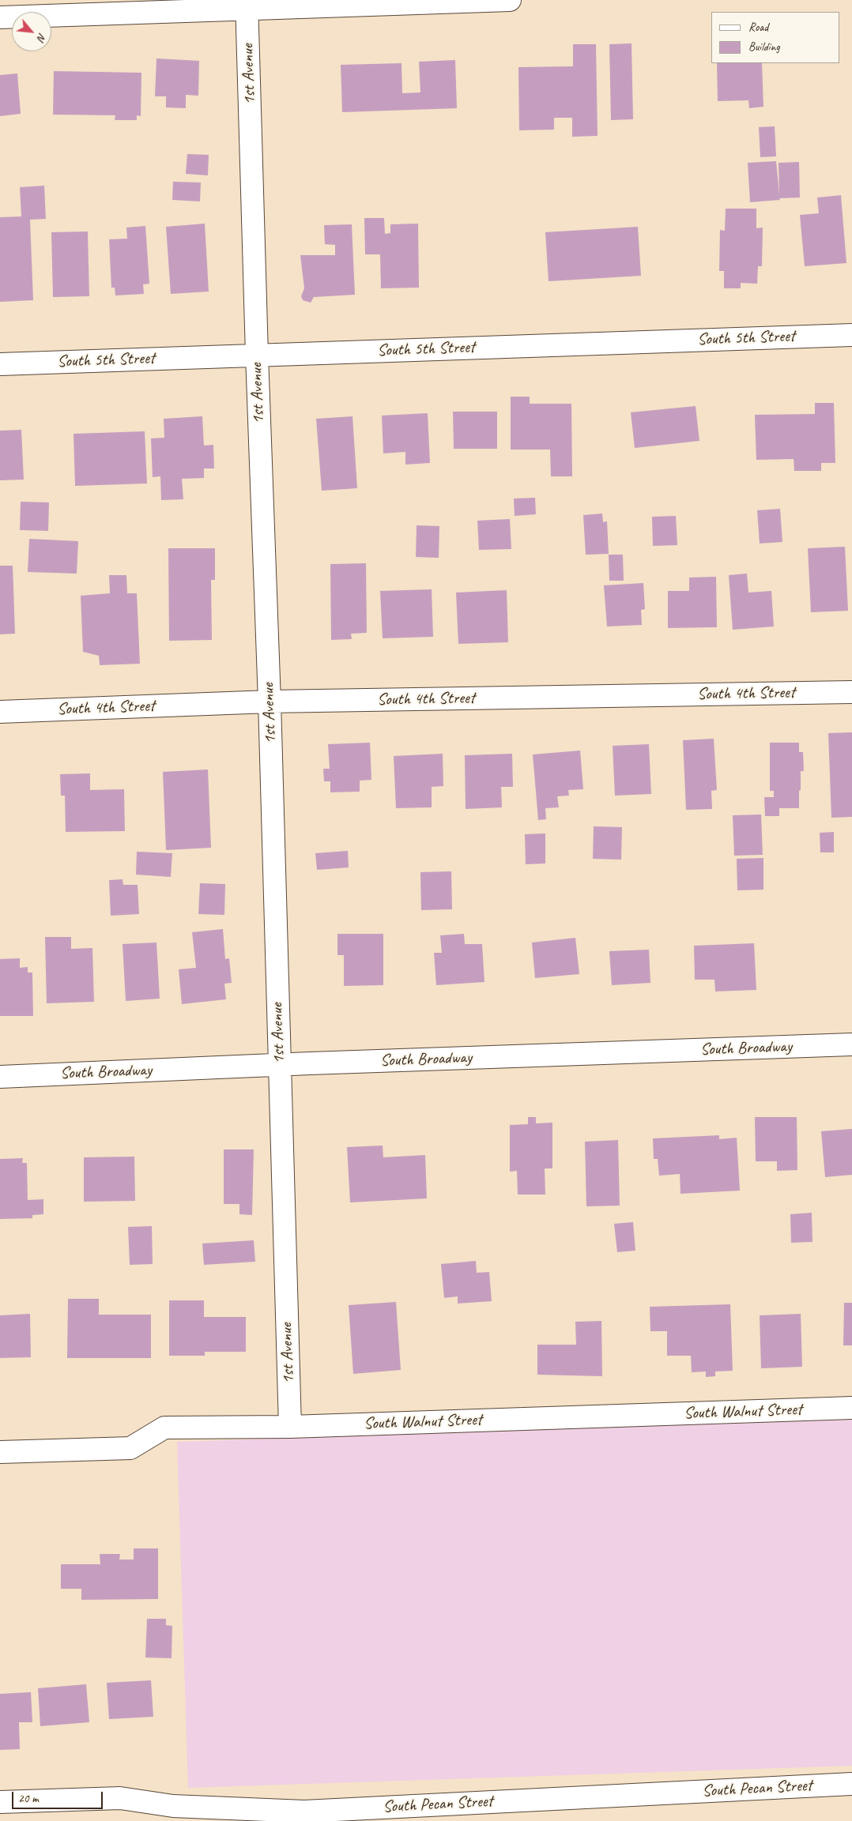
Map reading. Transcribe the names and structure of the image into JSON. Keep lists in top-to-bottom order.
{
  "streets": {
    "street": [
      "1st Avenue",
      "South 5th Street",
      "South 4th Street",
      "South Broadway",
      "South Walnut Street",
      "South Pecan Street"
    ]
  },
  "crossings": [
    ["1st Avenue", "South 5th Street"],
    ["1st Avenue", "South 4th Street"],
    ["1st Avenue", "South Broadway"],
    ["1st Avenue", "South Walnut Street"]
  ],
  "legend": ["Road", "Building"],
  "scale_bar": "20 m",
  "north": "bottom right"
}
